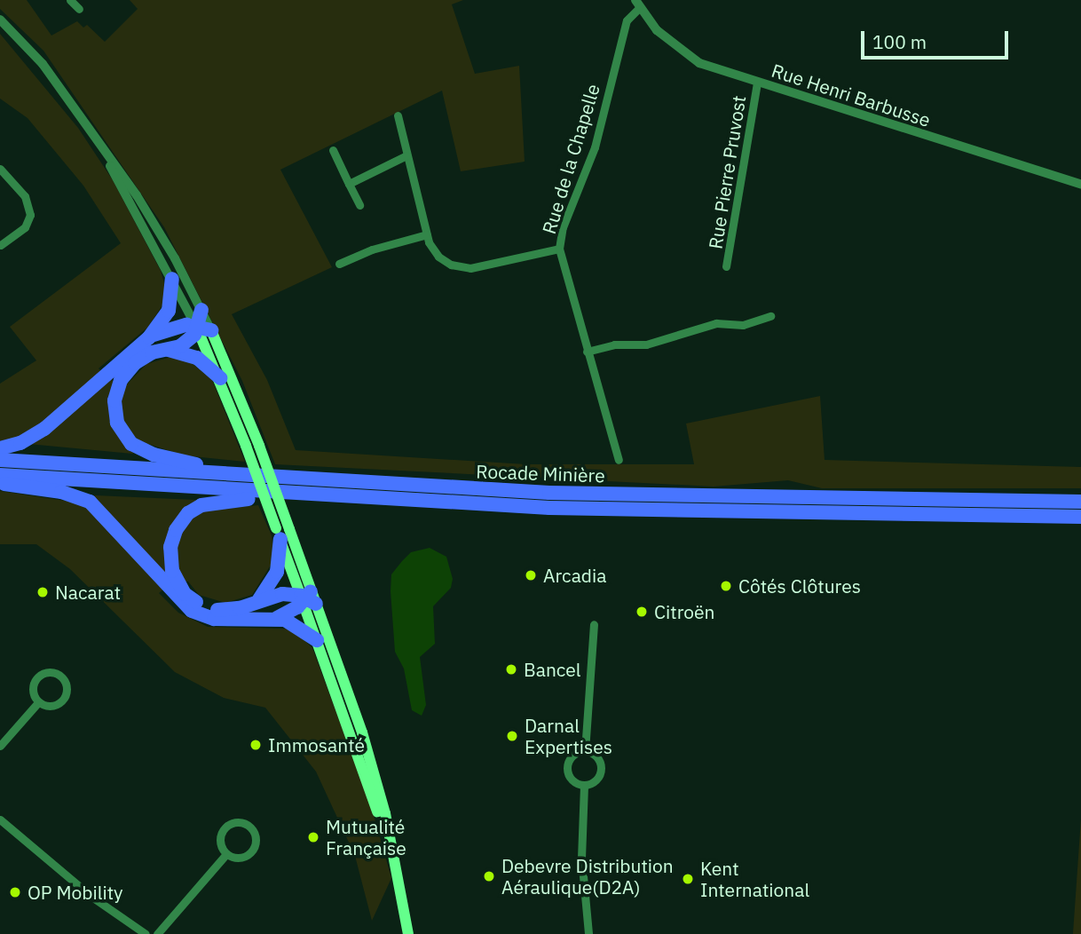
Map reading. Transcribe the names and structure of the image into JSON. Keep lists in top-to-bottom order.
{
  "streets": {
    "highway": ["Rocade Minière"],
    "street": ["Rue Henri Barbusse", "Rue de la Chapelle", "Rue Pierre Pruvost"]
  },
  "crossings": [
    ["Rue Henri Barbusse", "Rue de la Chapelle"],
    ["Rue Henri Barbusse", "Rue Pierre Pruvost"]
  ],
  "places": [
    "Arcadia",
    "Côtés Clôtures",
    "Nacarat",
    "Citroën",
    "Bancel",
    "Darnal Expertises",
    "Immosanté",
    "Mutualité Française",
    "Debevre Distribution Aéraulique(D2A)",
    "Kent International",
    "OP Mobility"
  ],
  "scale_bar": "100 m"
}
